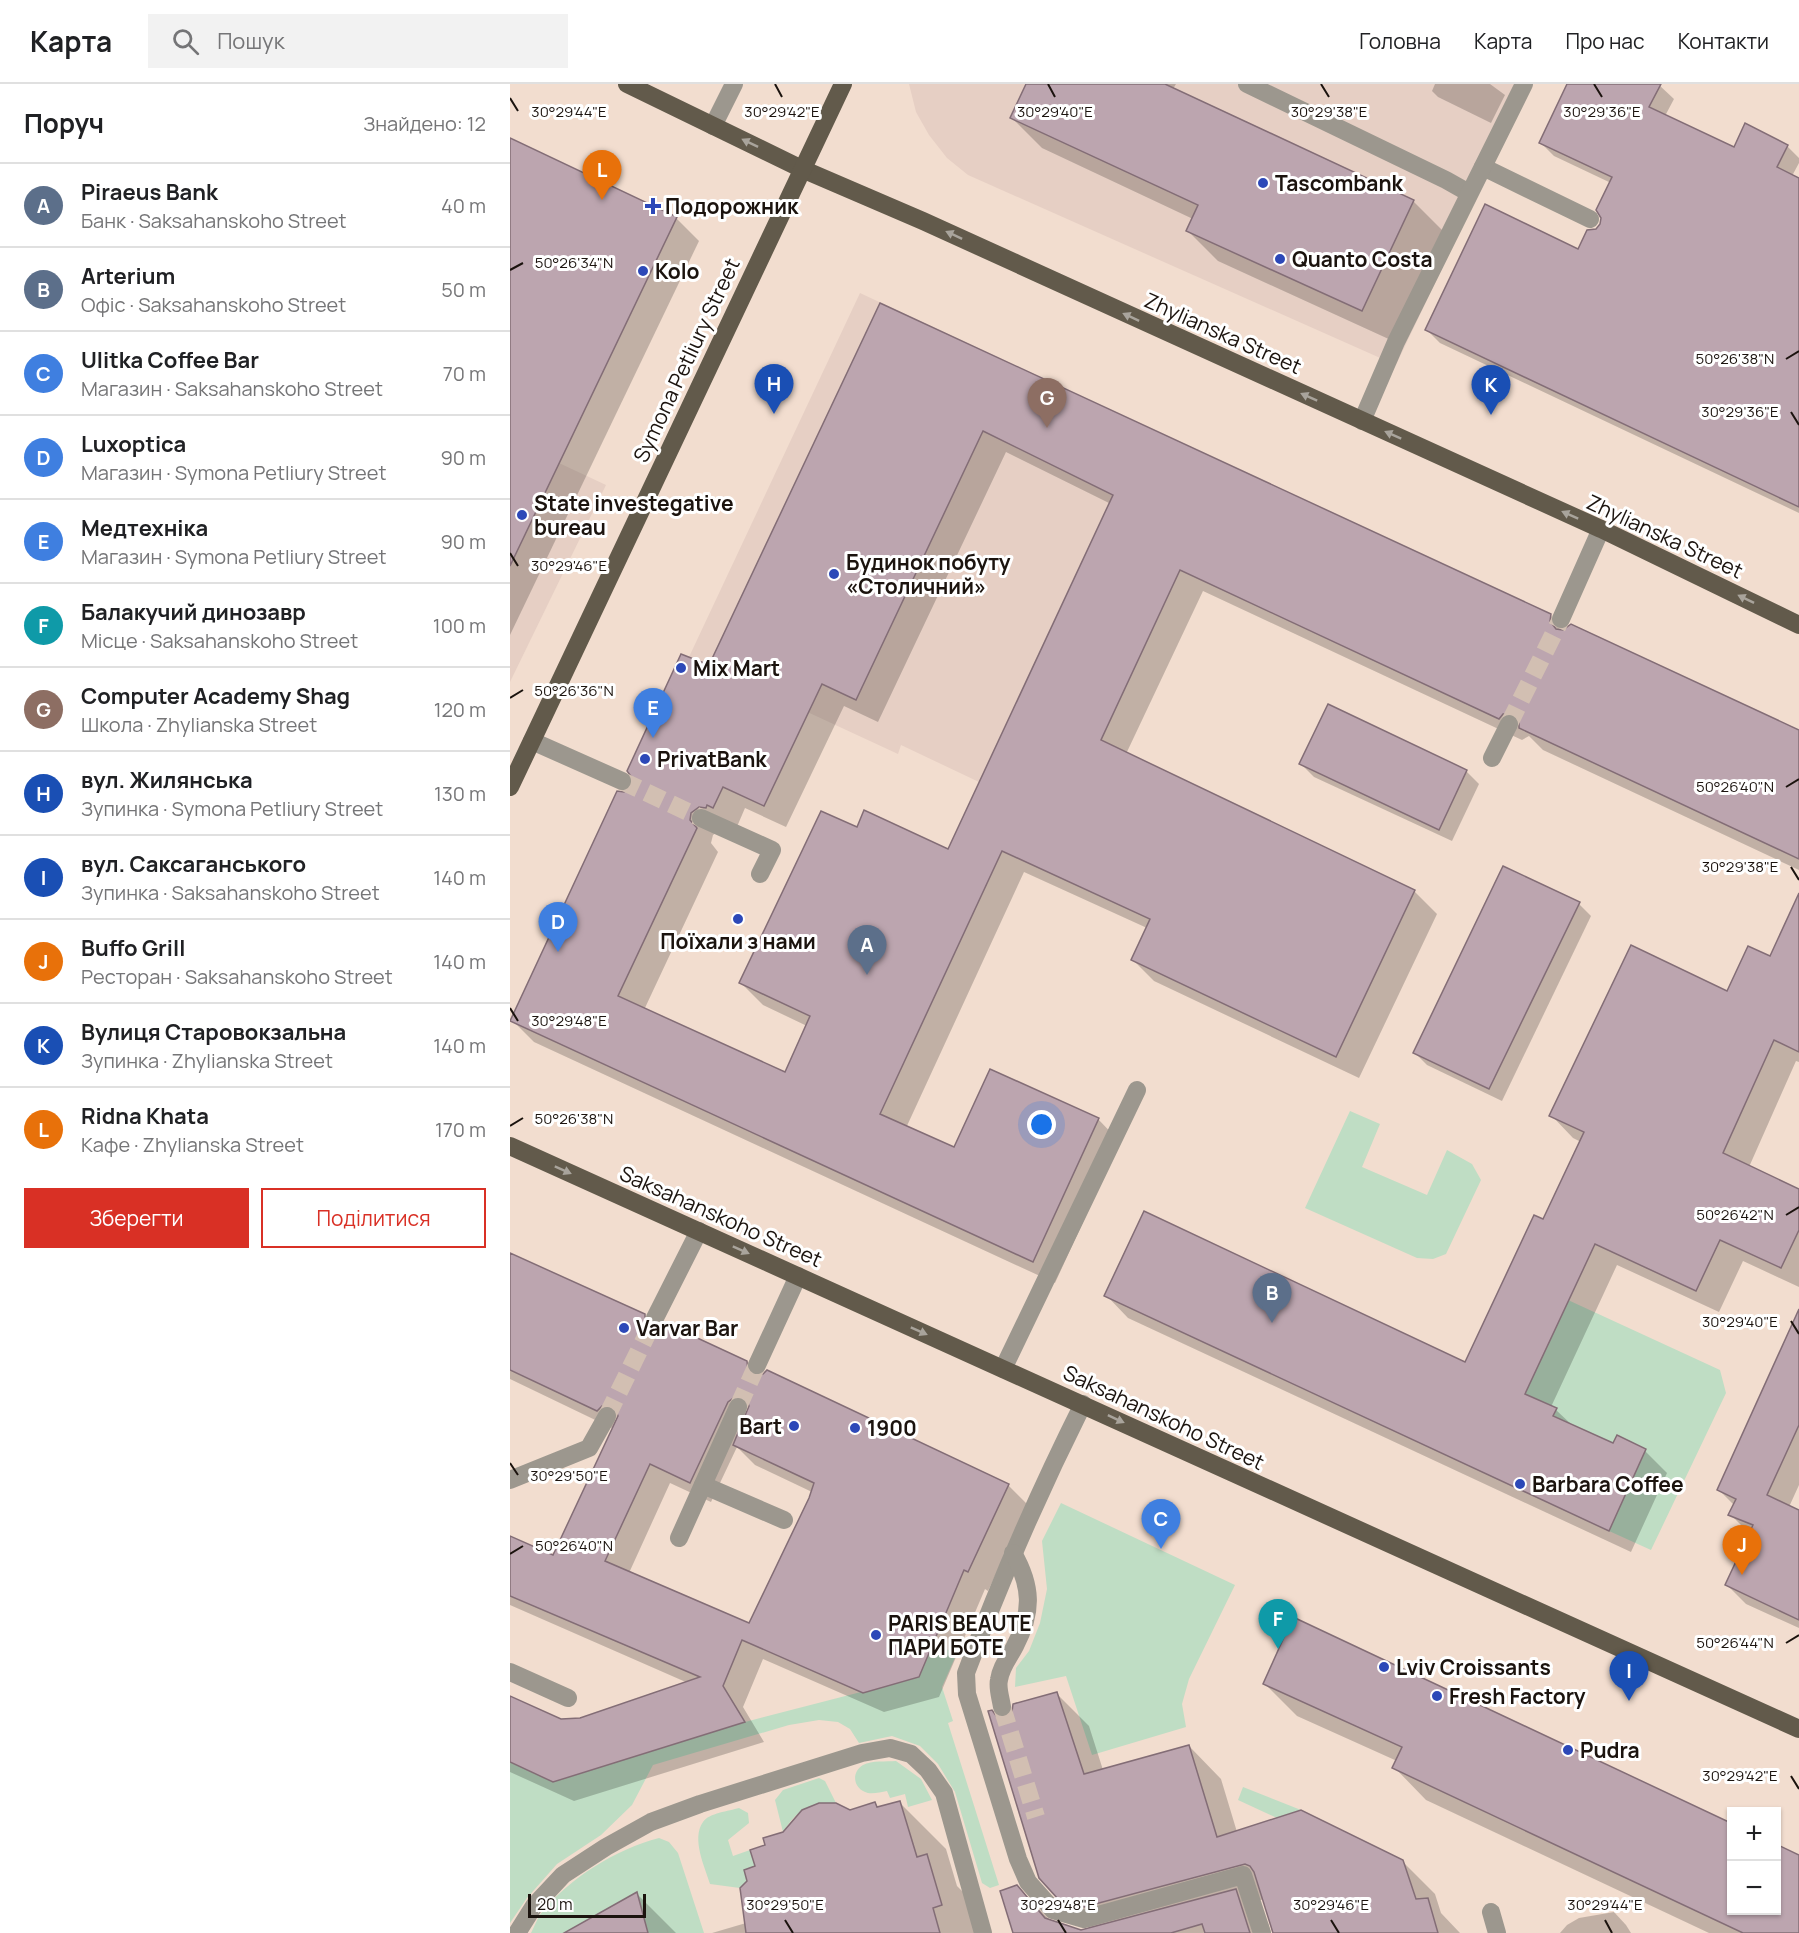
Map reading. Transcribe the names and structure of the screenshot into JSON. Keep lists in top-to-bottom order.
{
  "streets": {
    "main road": ["Zhylianska Street", "Symona Petliury Street", "Saksahanskoho Street"]
  },
  "crossings": [
    ["Zhylianska Street", "Symona Petliury Street"]
  ],
  "one_way": ["Zhylianska Street", "Saksahanskoho Street"],
  "places": {
    "other": [
      "Tascombank",
      "Quanto Costa",
      "Kolo",
      "State investegative bureau",
      "Будинок побуту «Столичний»",
      "Mix Mart",
      "PrivatBank",
      "Поїхали з нами",
      "Varvar Bar",
      "Bart",
      "1900",
      "Barbara Coffee",
      "PARIS BEAUTE ПАРИ БОТЕ",
      "Lviv Croissants",
      "Fresh Factory",
      "Pudra"
    ],
    "health": ["Подорожник"]
  },
  "scale_bar": "20 m",
  "page": {
    "header": "Карта",
    "search": "Пошук",
    "nav": [
      "Головна",
      "Карта",
      "Про нас",
      "Контакти"
    ],
    "heading": ["Поруч", "Знайдено: 12"],
    "pins": [
      "L",
      "H",
      "K",
      "G",
      "E",
      "D",
      "A",
      "B",
      "C",
      "J",
      "F",
      "I"
    ],
    "list": [
      {
        "mark": "A",
        "name": "Piraeus Bank",
        "note": "Банк · Saksahanskoho Street",
        "value": "40 m"
      },
      {
        "mark": "B",
        "name": "Arterium",
        "note": "Офіс · Saksahanskoho Street",
        "value": "50 m"
      },
      {
        "mark": "C",
        "name": "Ulitka Coffee Bar",
        "note": "Магазин · Saksahanskoho Street",
        "value": "70 m"
      },
      {
        "mark": "D",
        "name": "Luxoptica",
        "note": "Магазин · Symona Petliury Street",
        "value": "90 m"
      },
      {
        "mark": "E",
        "name": "Медтехніка",
        "note": "Магазин · Symona Petliury Street",
        "value": "90 m"
      },
      {
        "mark": "F",
        "name": "Балакучий динозавр",
        "note": "Місце · Saksahanskoho Street",
        "value": "100 m"
      },
      {
        "mark": "G",
        "name": "Computer Academy Shag",
        "note": "Школа · Zhylianska Street",
        "value": "120 m"
      },
      {
        "mark": "H",
        "name": "вул. Жилянська",
        "note": "Зупинка · Symona Petliury Street",
        "value": "130 m"
      },
      {
        "mark": "I",
        "name": "вул. Саксаганського",
        "note": "Зупинка · Saksahanskoho Street",
        "value": "140 m"
      },
      {
        "mark": "J",
        "name": "Buffo Grill",
        "note": "Ресторан · Saksahanskoho Street",
        "value": "140 m"
      },
      {
        "mark": "K",
        "name": "Вулиця Старовокзальна",
        "note": "Зупинка · Zhylianska Street",
        "value": "140 m"
      },
      {
        "mark": "L",
        "name": "Ridna Khata",
        "note": "Кафе · Zhylianska Street",
        "value": "170 m"
      }
    ],
    "buttons": ["Зберегти", "Поділитися"],
    "map_buttons": ["+", "−"],
    "scale": "20 m"
  },
  "coordinates": [
    "30°29'44\"E",
    "30°29'42\"E",
    "30°29'40\"E",
    "30°29'38\"E",
    "30°29'36\"E",
    "50°26'34\"N",
    "50°26'38\"N",
    "30°29'46\"E",
    "50°26'36\"N",
    "50°26'40\"N",
    "30°29'48\"E",
    "50°26'42\"N",
    "30°29'50\"E",
    "50°26'44\"N"
  ]
}
